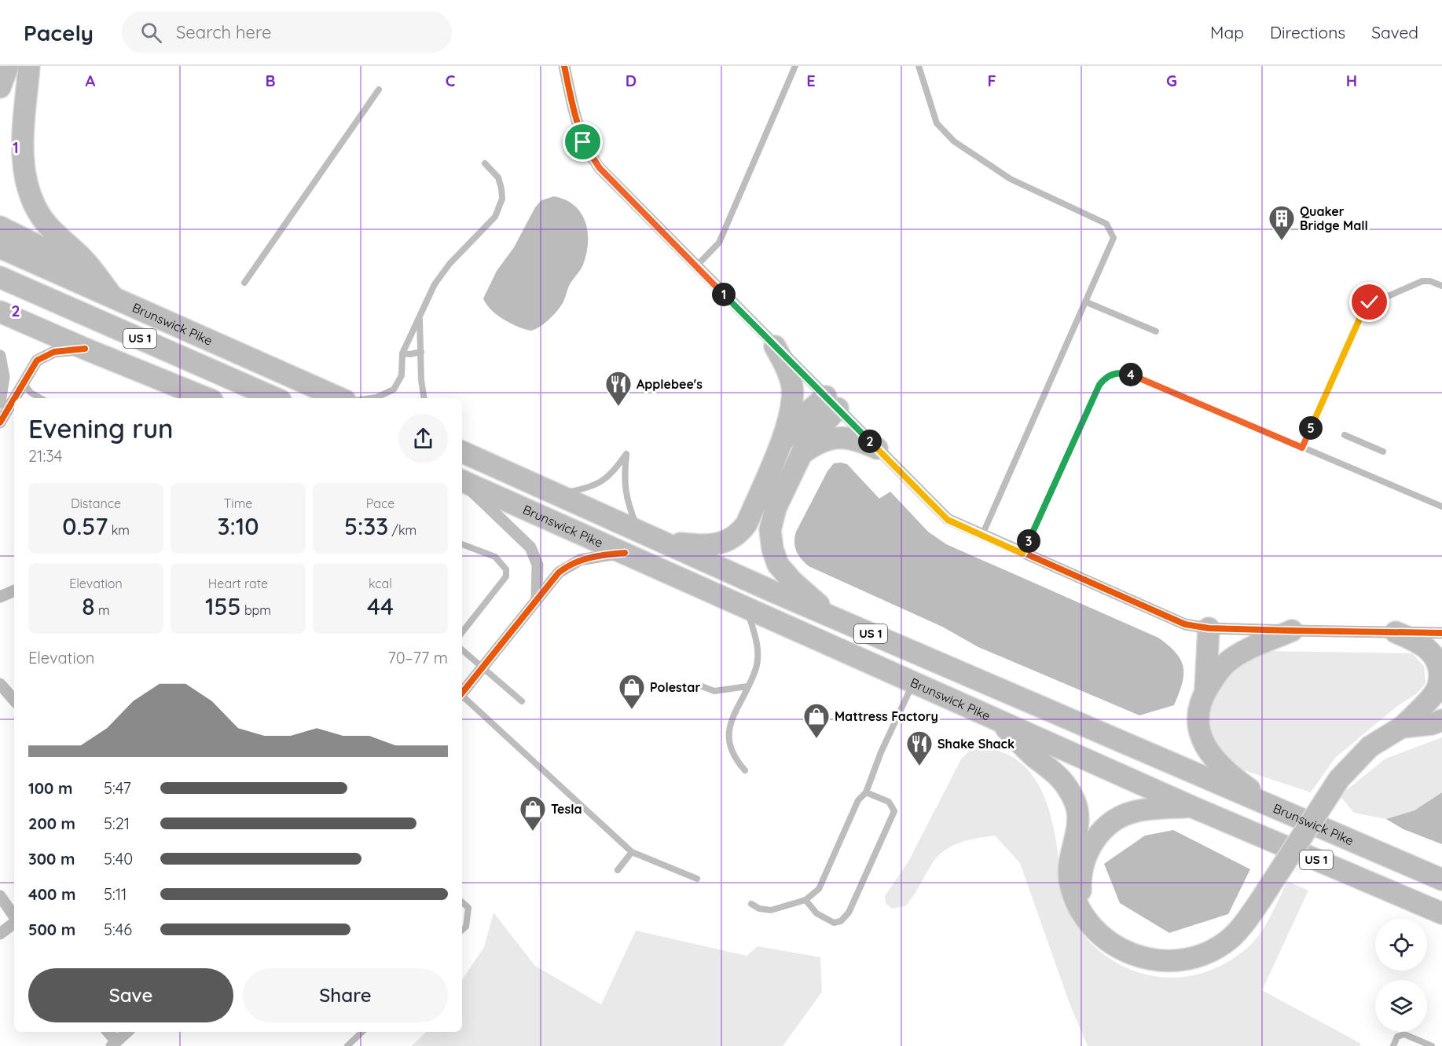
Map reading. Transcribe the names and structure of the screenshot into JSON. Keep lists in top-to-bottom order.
{
  "streets": {
    "highway": ["Brunswick Pike", "US 1"]
  },
  "places": {
    "building": ["Quaker Bridge Mall"],
    "restaurant": ["Applebee's", "Shake Shack"],
    "shop": ["Polestar", "Mattress Factory", "Tesla"]
  },
  "page": {
    "header": "Pacely",
    "search": "Search here",
    "nav": ["Map", "Directions", "Saved"],
    "pins": [
      "1",
      "4",
      "5",
      "2",
      "3"
    ],
    "heading": ["Evening run", "21:34"],
    "stats": [
      ["Distance", "0.57 km"],
      ["Time", "3:10"],
      ["Pace", "5:33 /km"],
      ["Elevation", "8 m"],
      ["Heart rate", "155 bpm"],
      ["kcal", "44"]
    ],
    "chart": ["Elevation", "70–77 m"],
    "list": [
      {
        "name": "100 m",
        "note": "5:47"
      },
      {
        "name": "200 m",
        "note": "5:21"
      },
      {
        "name": "300 m",
        "note": "5:40"
      },
      {
        "name": "400 m",
        "note": "5:11"
      },
      {
        "name": "500 m",
        "note": "5:46"
      }
    ],
    "buttons": ["Save", "Share"]
  },
  "grid": {
    "columns": [
      "A",
      "B",
      "C",
      "D",
      "E",
      "F",
      "G",
      "H"
    ],
    "rows": ["1", "2"]
  }
}
